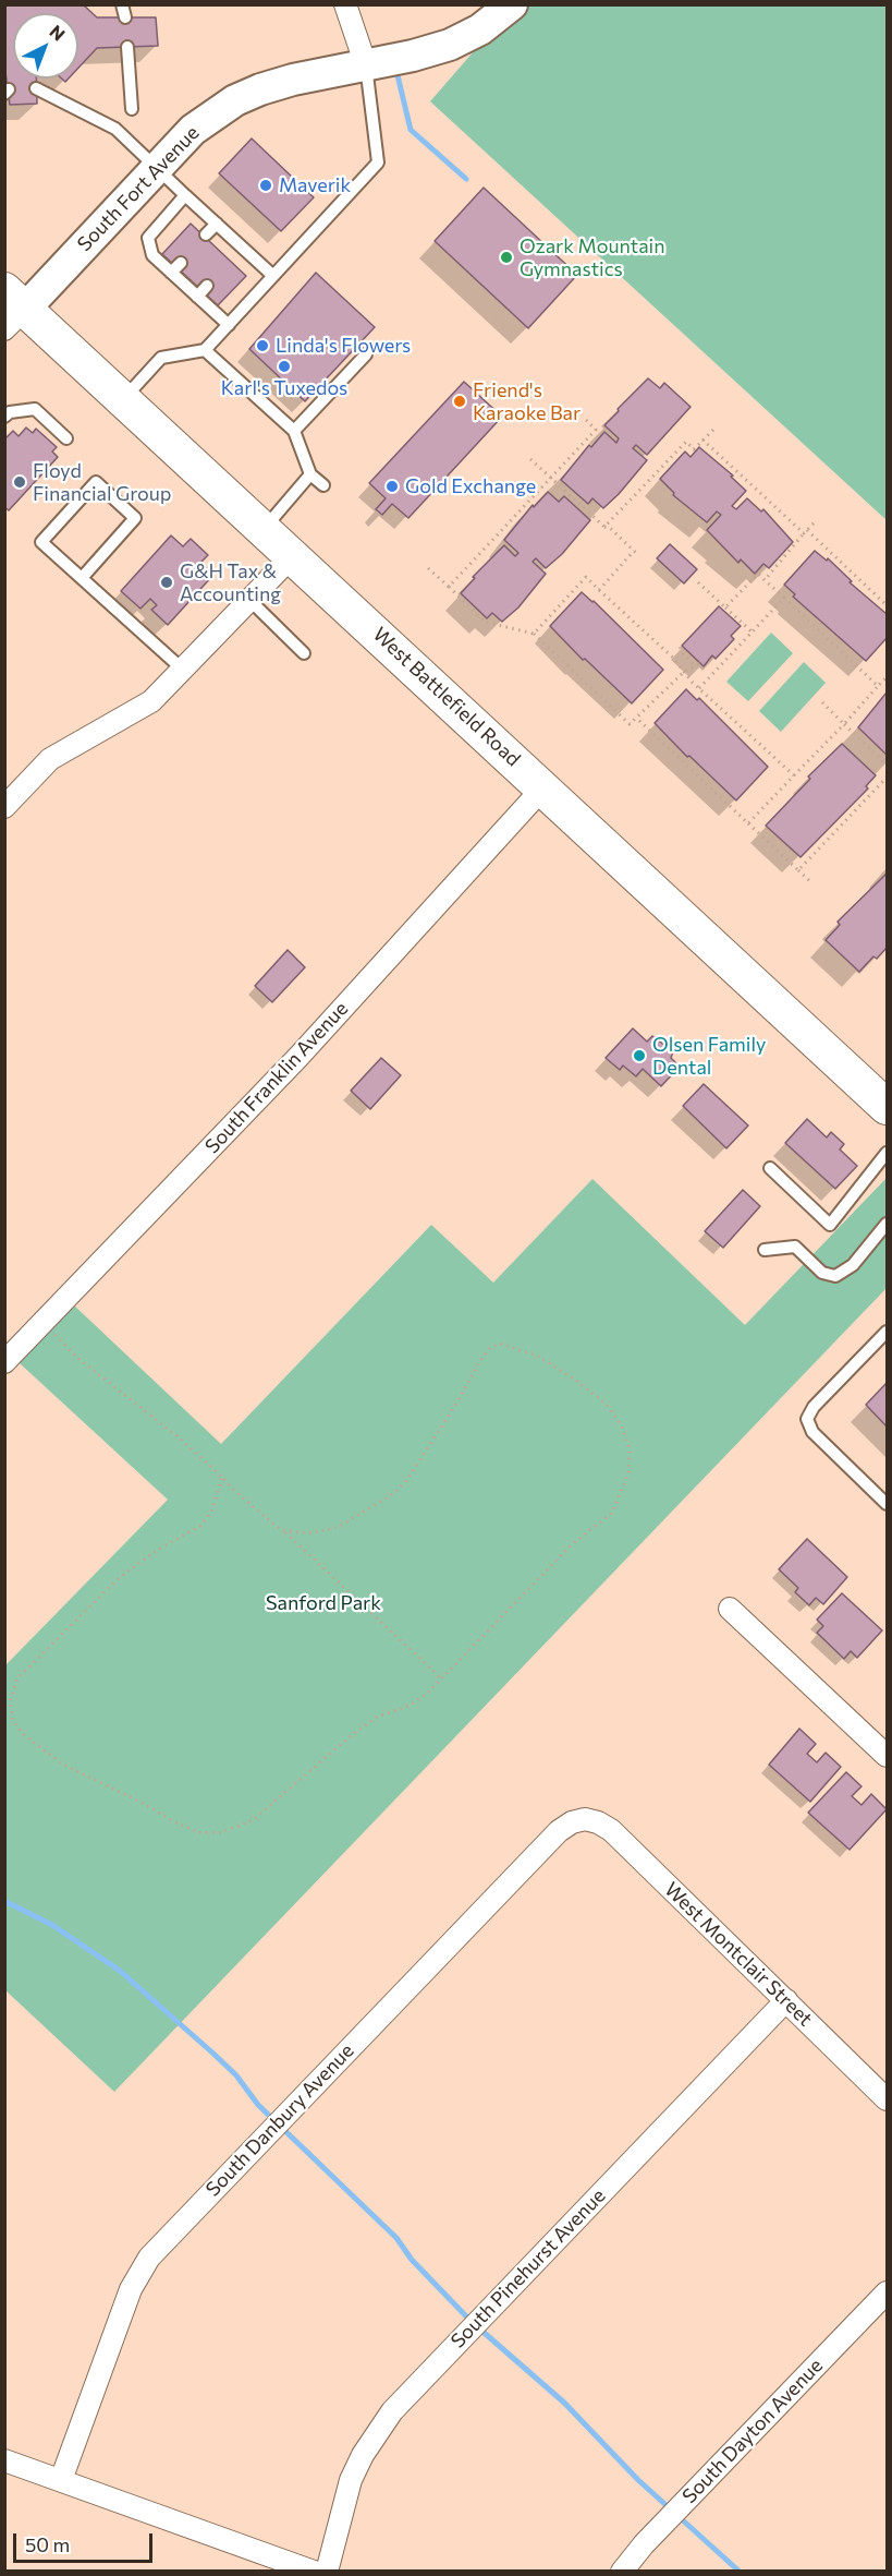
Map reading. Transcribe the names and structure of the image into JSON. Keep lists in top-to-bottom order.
{
  "streets": {
    "main road": ["West Battlefield Road"],
    "street": [
      "South Fort Avenue",
      "South Franklin Avenue",
      "West Montclair Street",
      "South Danbury Avenue",
      "South Pinehurst Avenue",
      "South Dayton Avenue"
    ]
  },
  "crossings": [
    ["South Fort Avenue", "West Battlefield Road"],
    ["West Battlefield Road", "South Franklin Avenue"],
    ["West Montclair Street", "South Danbury Avenue"],
    ["West Montclair Street", "South Pinehurst Avenue"]
  ],
  "parks": ["Sanford Park"],
  "places": [
    "Maverik",
    "Ozark Mountain Gymnastics",
    "Linda's Flowers",
    "Karl's Tuxedos",
    "Friend's Karaoke Bar",
    "Floyd Financial Group",
    "Gold Exchange",
    "G&H Tax & Accounting",
    "Olsen Family Dental"
  ],
  "scale_bar": "50 m",
  "north": "top right"
}
